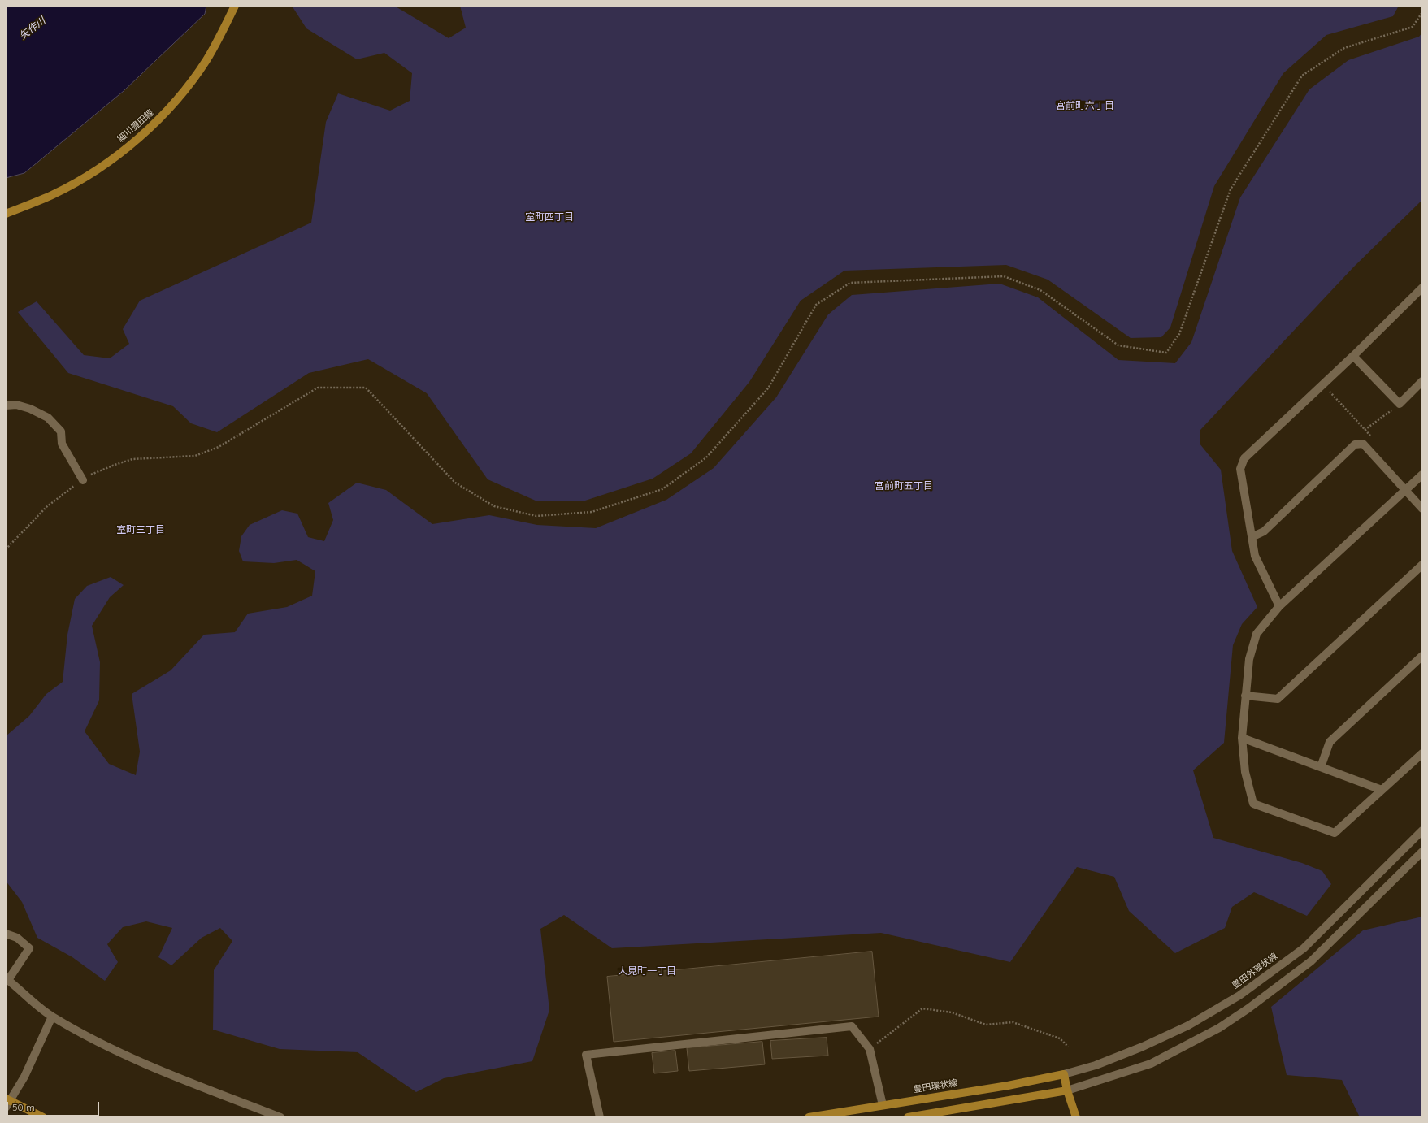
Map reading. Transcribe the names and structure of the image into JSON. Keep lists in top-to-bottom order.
{
  "streets": {
    "main road": ["細川豊田線", "豊田環状線"],
    "street": ["豊田外環状線"]
  },
  "crossings": [
    ["豊田外環状線", "豊田環状線"]
  ],
  "districts": [
    "宮前町六丁目",
    "室町四丁目",
    "宮前町五丁目",
    "室町三丁目",
    "大見町一丁目"
  ],
  "water": ["矢作川"],
  "scale_bar": "50 m"
}
